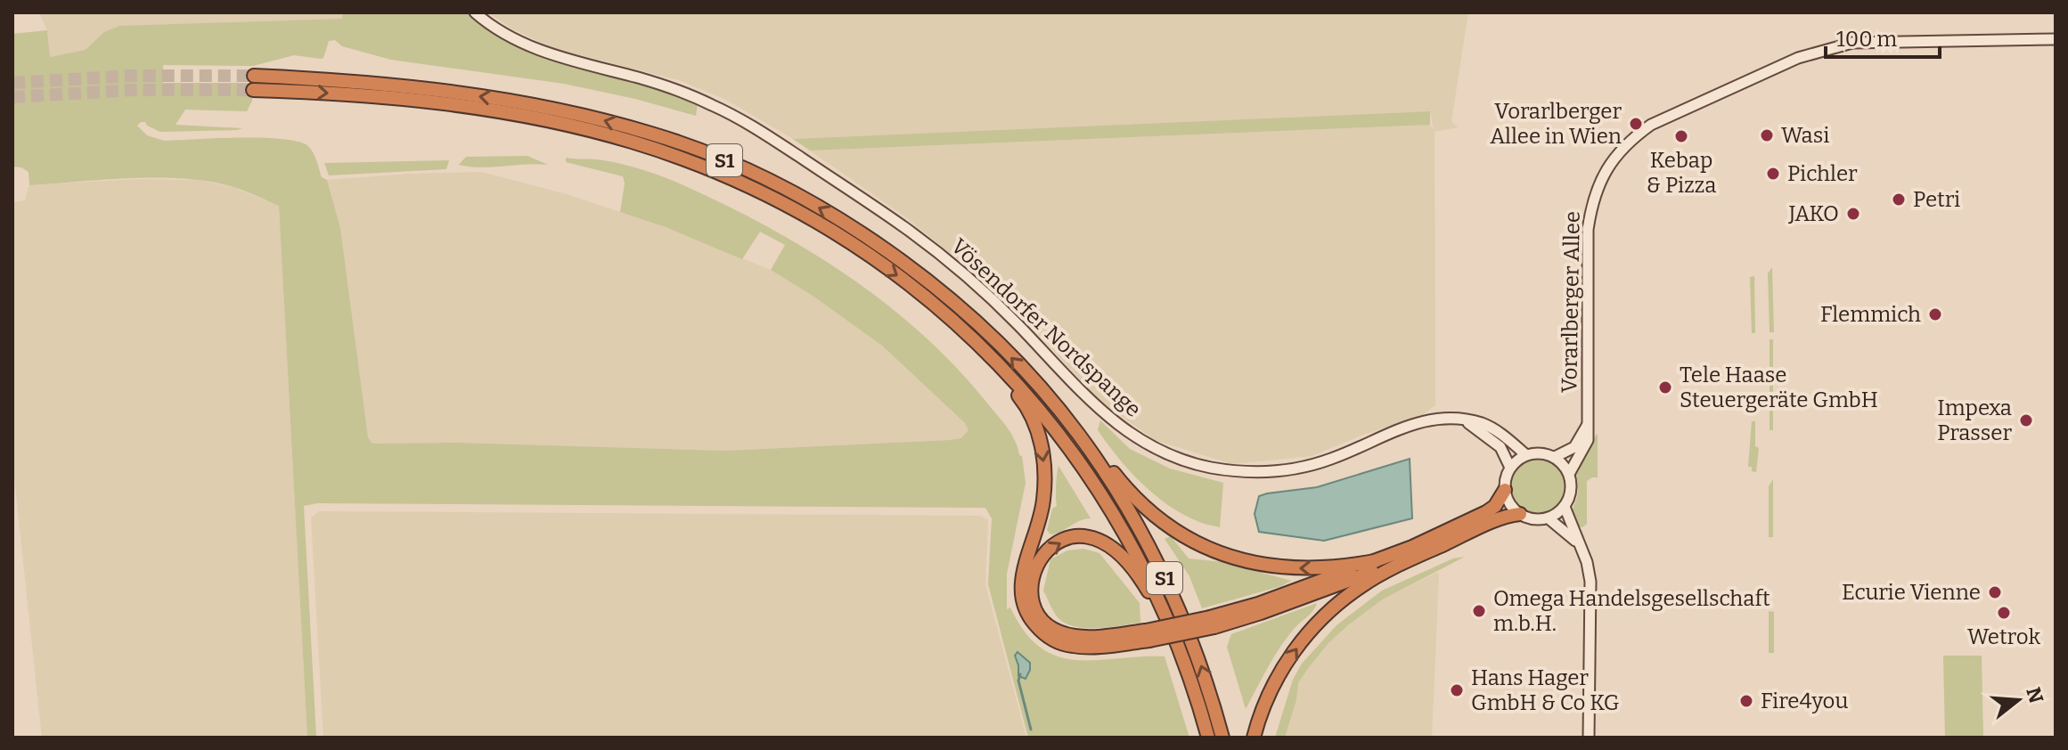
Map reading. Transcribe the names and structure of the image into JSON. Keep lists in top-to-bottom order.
{
  "streets": {
    "highway": ["S1"],
    "main road": ["Vorarlberger Allee", "Vösendorfer Nordspange"]
  },
  "crossings": [
    ["Vorarlberger Allee", "Vösendorfer Nordspange"]
  ],
  "places": [
    "Vorarlberger Allee in Wien",
    "Wasi",
    "Kebap & Pizza",
    "Pichler",
    "Petri",
    "JAKO",
    "Flemmich",
    "Tele Haase Steuergeräte GmbH",
    "Impexa Prasser",
    "Ecurie Vienne",
    "Omega Handelsgesellschaft m.b.H.",
    "Wetrok",
    "Hans Hager GmbH & Co KG",
    "Fire4you"
  ],
  "scale_bar": "100 m",
  "north": "right"
}
